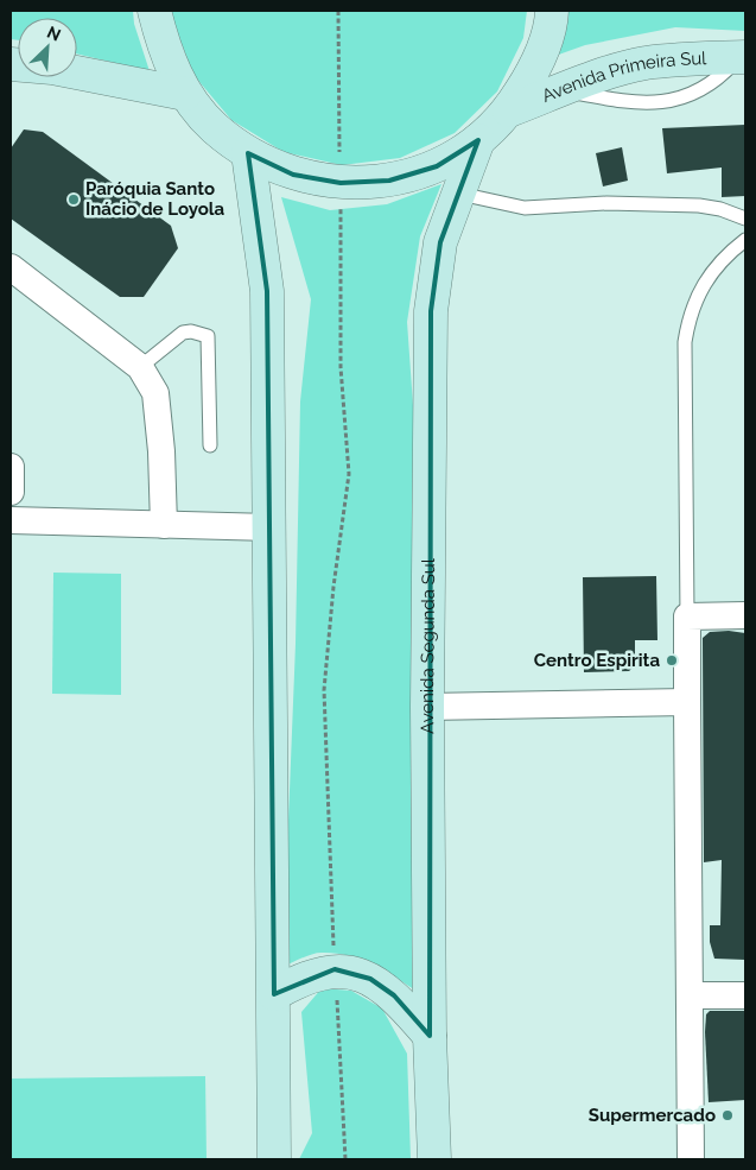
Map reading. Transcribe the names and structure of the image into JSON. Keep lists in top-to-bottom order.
{
  "streets": {
    "main road": ["Avenida Primeira Sul", "Avenida Segunda Sul"]
  },
  "places": ["Paróquia Santo Inácio de Loyola", "Centro Espirita", "Supermercado"],
  "north": "top right"
}
